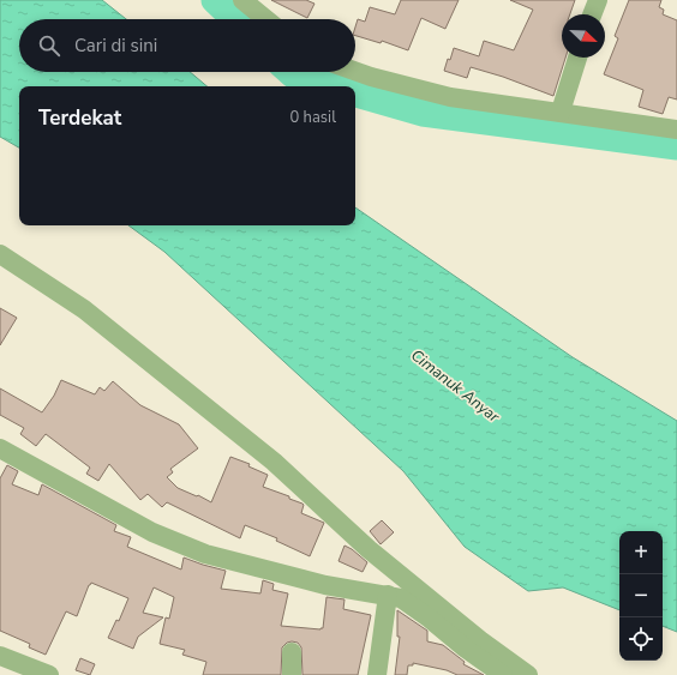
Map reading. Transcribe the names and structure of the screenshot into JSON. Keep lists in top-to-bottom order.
{
  "water": ["Cimanuk Anyar"],
  "north": "bottom right",
  "page": {
    "search": "Cari di sini",
    "heading": ["Terdekat", "0 hasil"],
    "map_buttons": ["+", "−"]
  }
}
